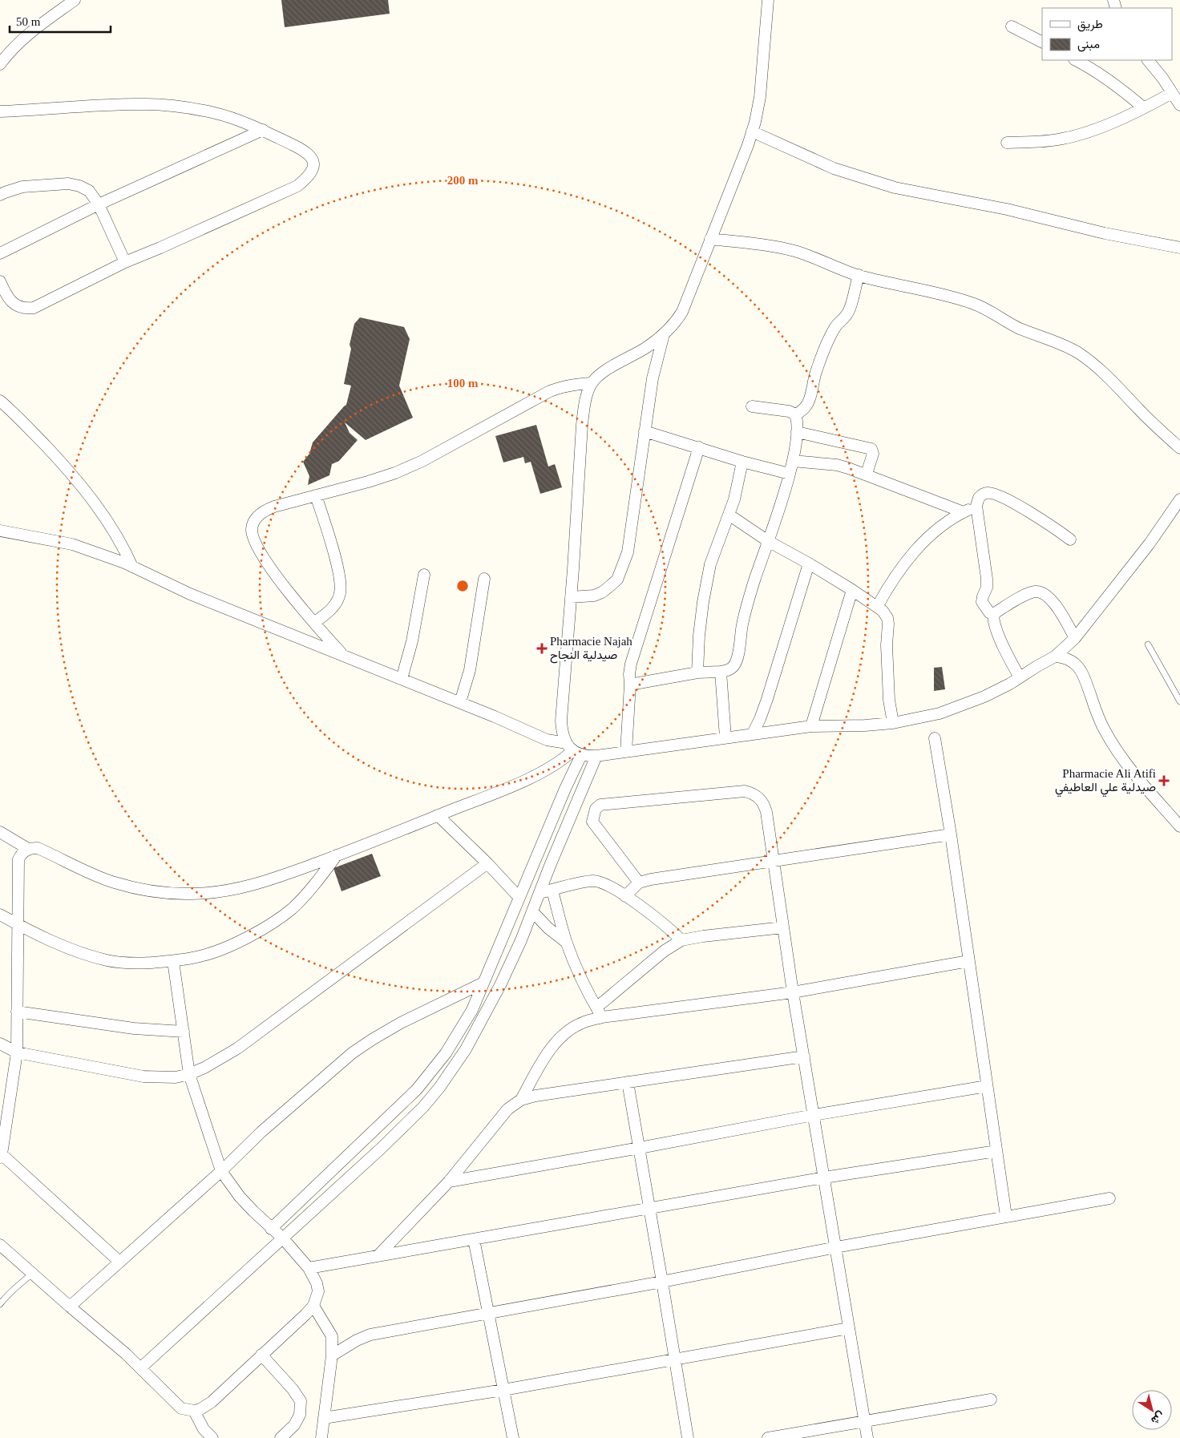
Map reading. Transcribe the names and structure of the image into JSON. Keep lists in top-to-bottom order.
{
  "places": {
    "health": ["Pharmacie Najah صيدلية النجاح", "Pharmacie Ali Atifi صيدلية علي العاطيفي"]
  },
  "legend": ["طريق", "مبنى"],
  "scale_bar": "50 m",
  "north": "bottom right",
  "rings": ["200 m", "100 m"]
}
